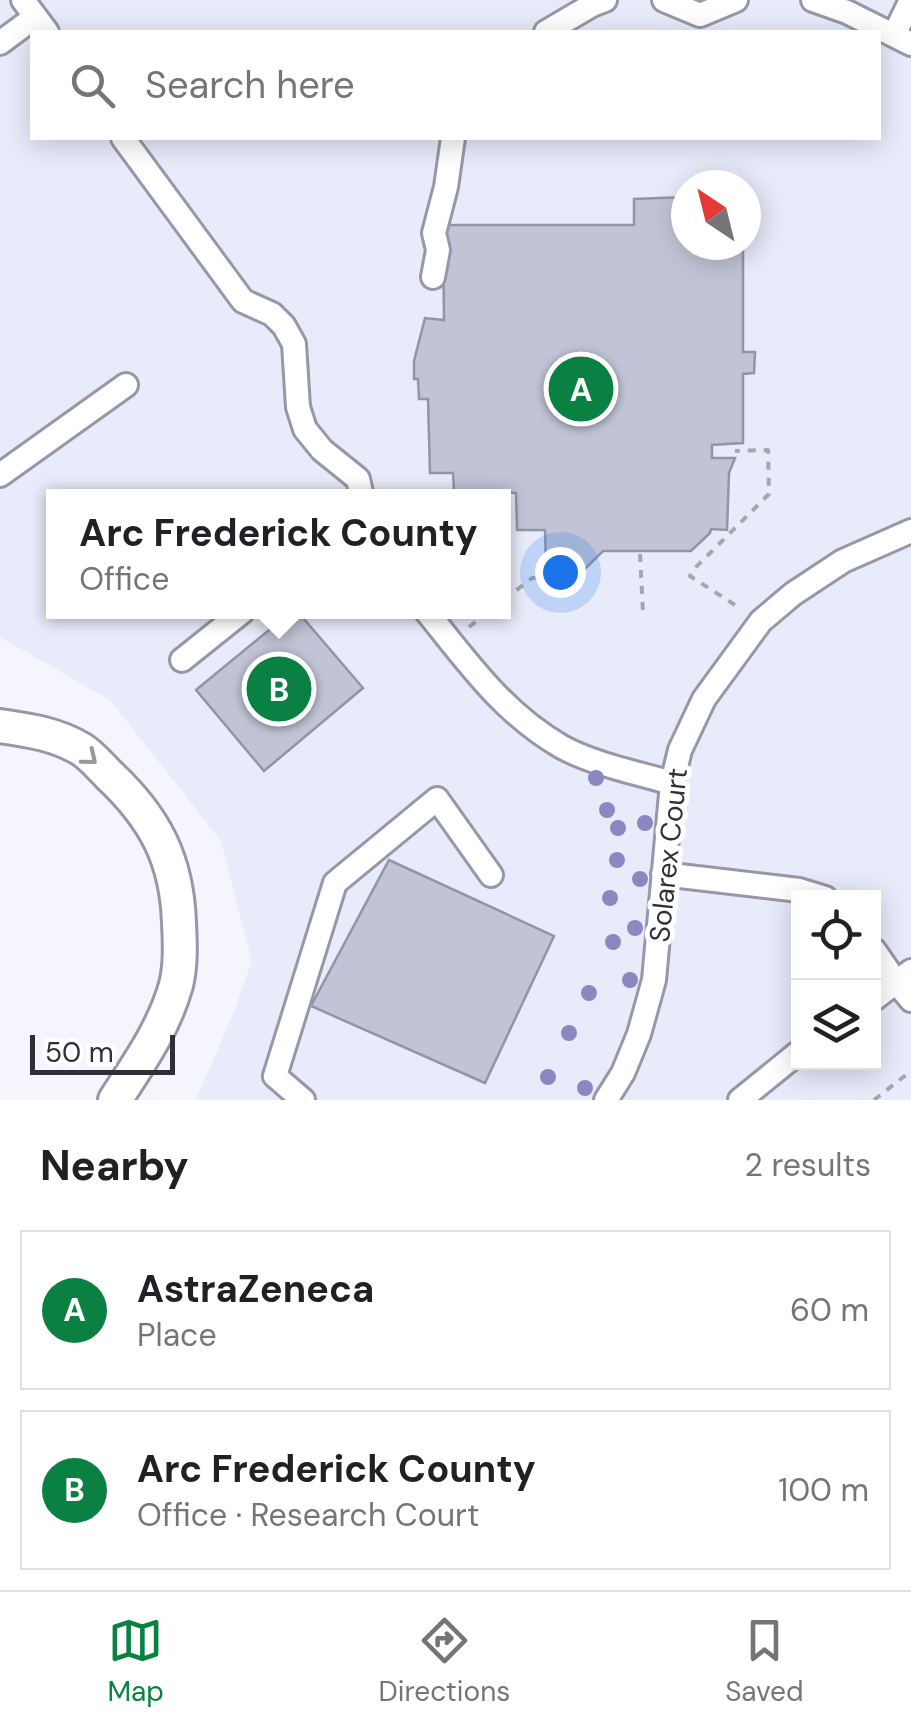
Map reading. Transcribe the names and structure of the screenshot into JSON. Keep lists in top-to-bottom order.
{
  "streets": {
    "street": ["Solarex Court"]
  },
  "scale_bar": "50 m",
  "north": "top left",
  "page": {
    "search": "Search here",
    "pins": ["A", "B"],
    "popup": ["Arc Frederick County", "Office"],
    "scale": "50 m",
    "heading": ["Nearby", "2 results"],
    "list": [
      {
        "mark": "A",
        "name": "AstraZeneca",
        "note": "Place",
        "value": "60 m"
      },
      {
        "mark": "B",
        "name": "Arc Frederick County",
        "note": "Office · Research Court",
        "value": "100 m"
      }
    ],
    "nav": ["Map", "Directions", "Saved"]
  }
}
